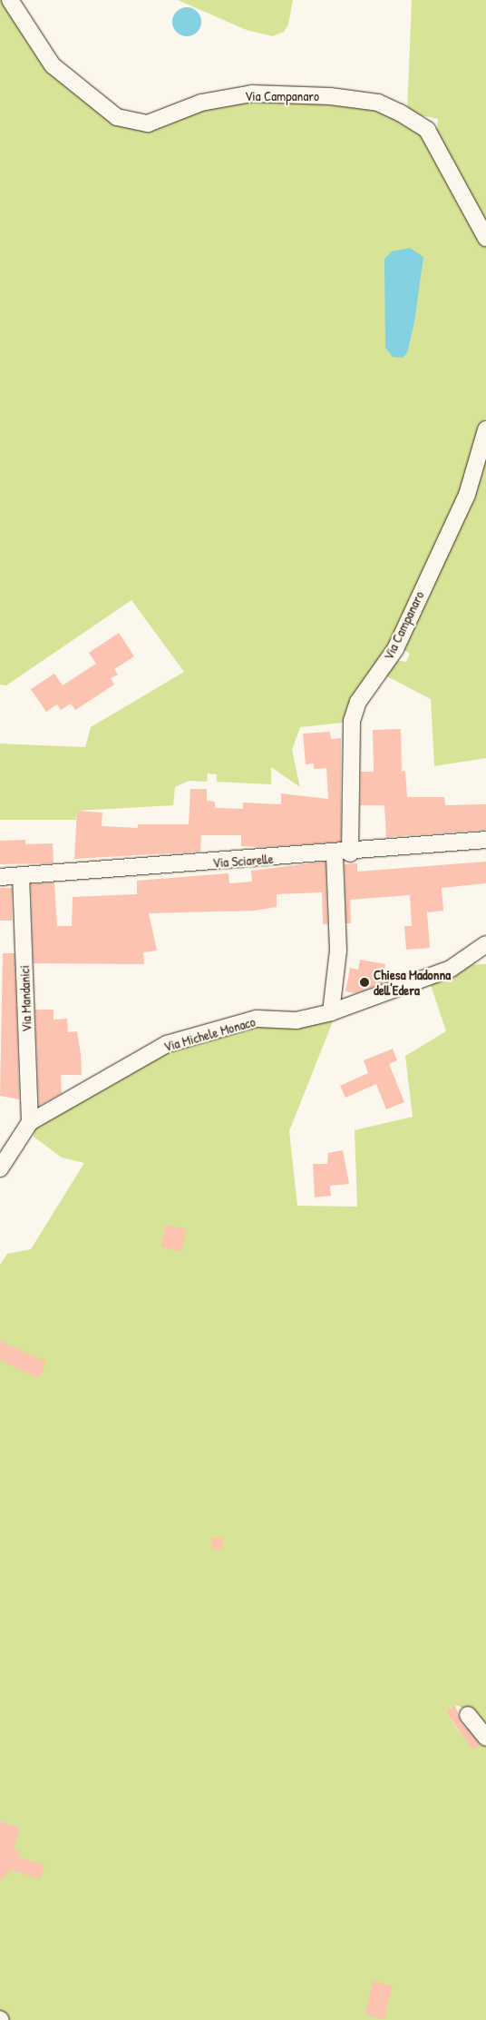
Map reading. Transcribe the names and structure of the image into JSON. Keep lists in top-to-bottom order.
{
  "streets": {
    "street": [
      "Via Campanaro",
      "Via Sciarelle",
      "Via Mandanici",
      "Via Michele Monaco"
    ]
  },
  "crossings": [
    ["Via Campanaro", "Via Sciarelle"],
    ["Via Sciarelle", "Via Mandanici"],
    ["Via Mandanici", "Via Michele Monaco"]
  ],
  "places": ["Chiesa Madonna dell'Edera"]
}
